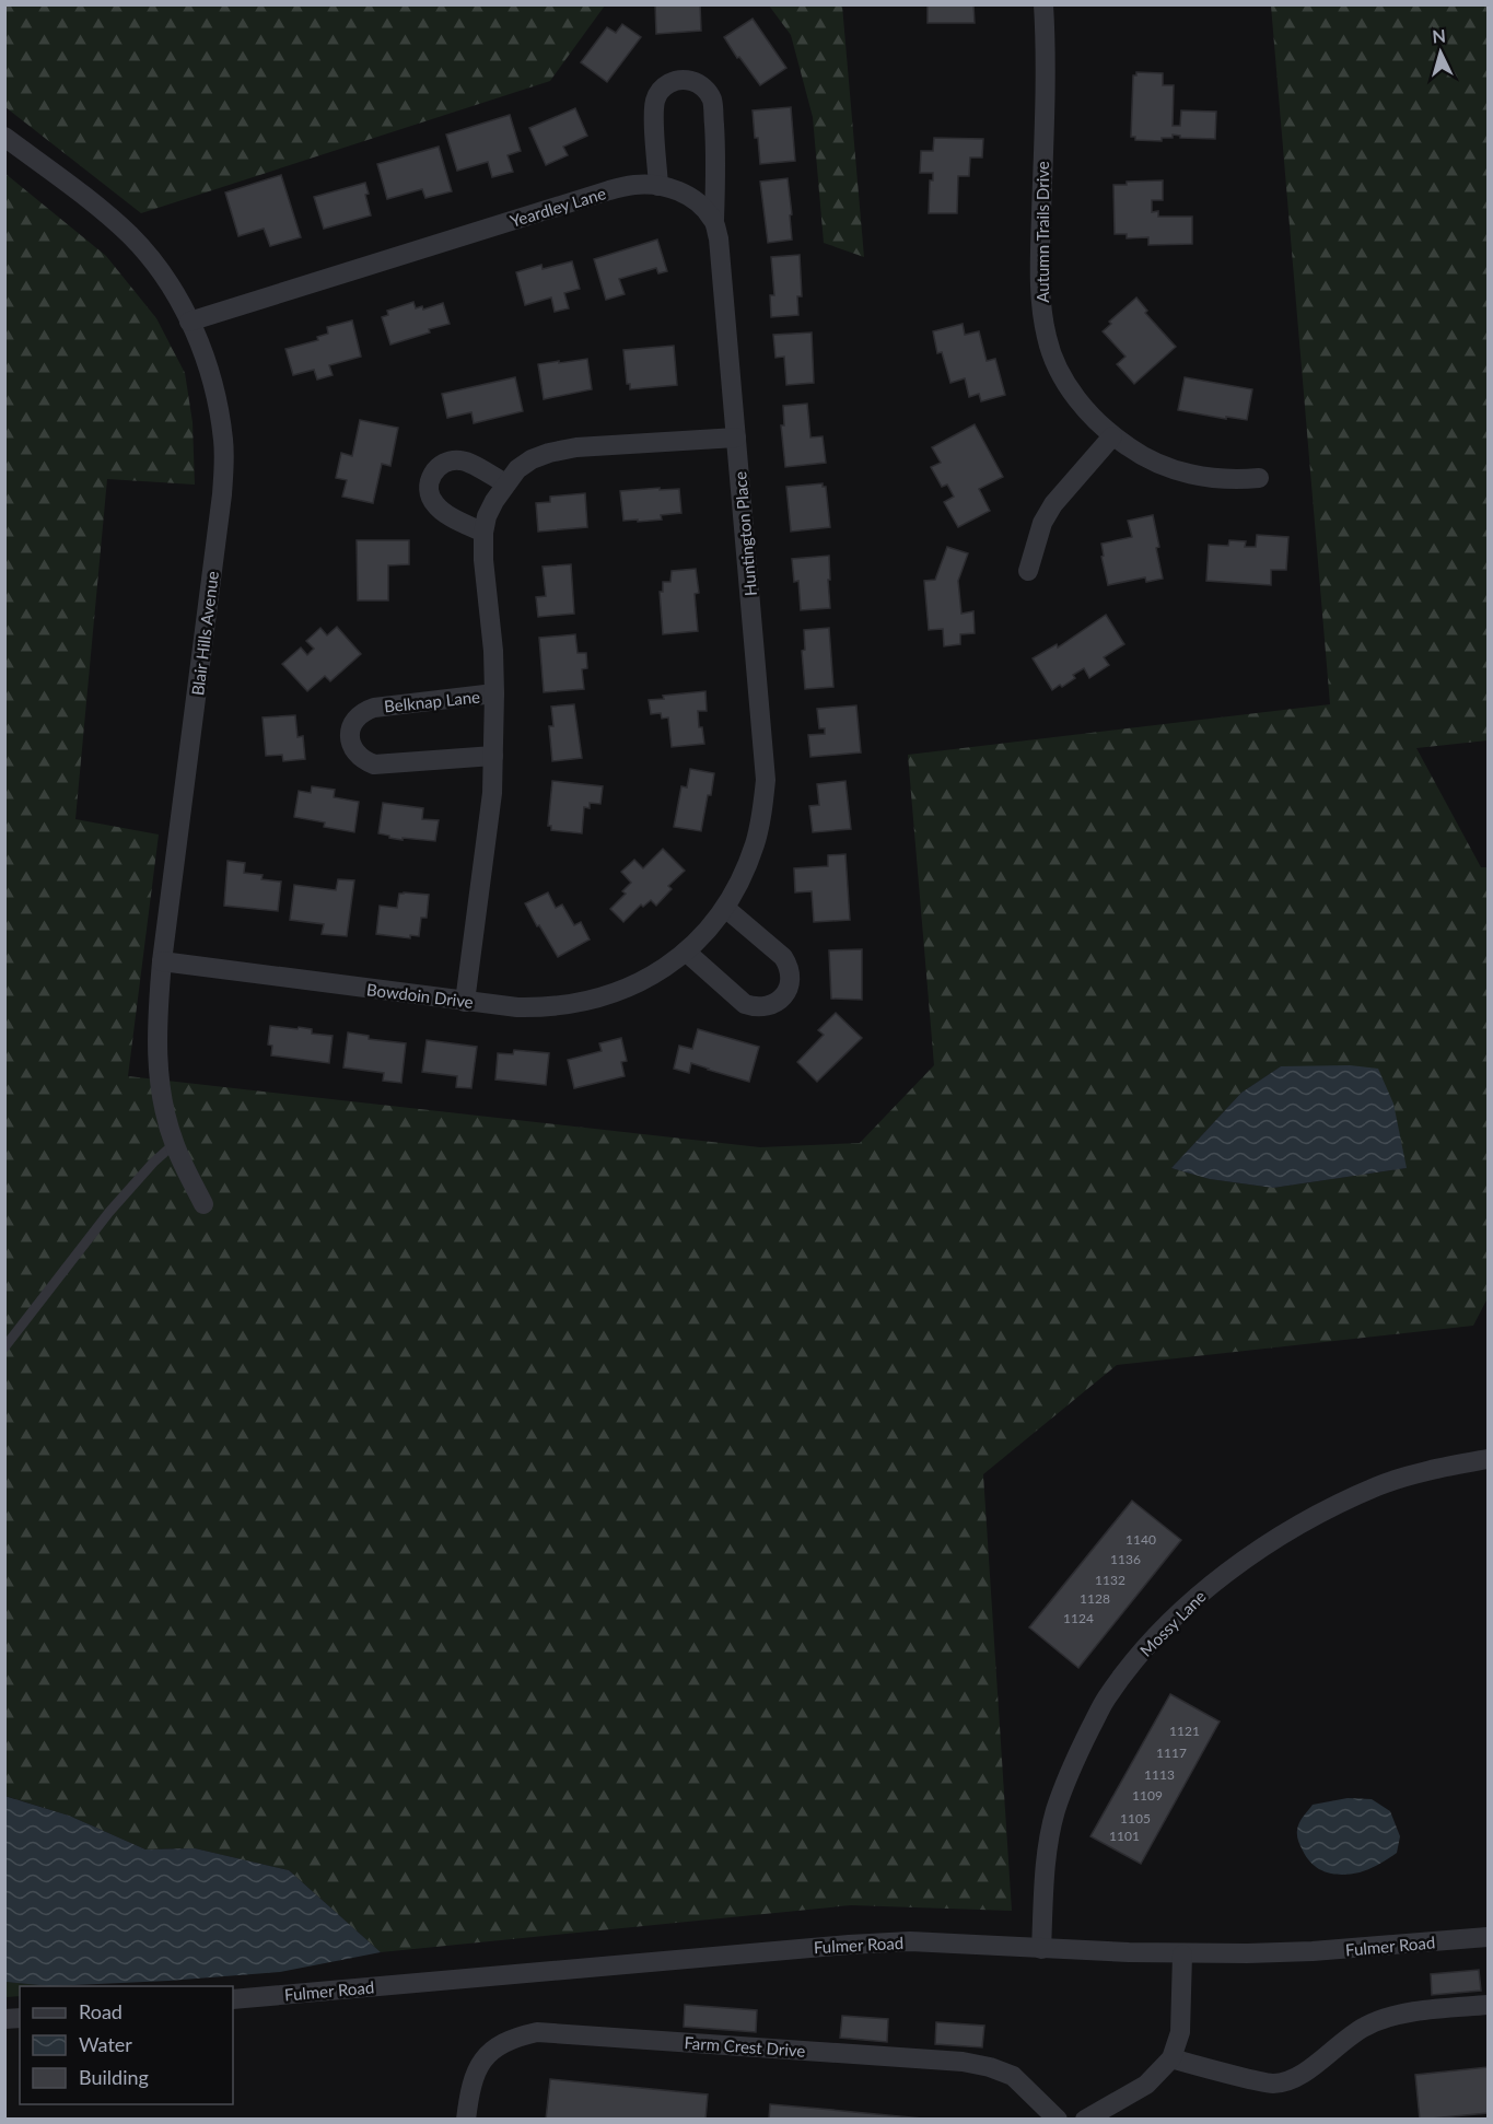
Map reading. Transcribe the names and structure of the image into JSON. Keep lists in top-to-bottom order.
{
  "streets": {
    "street": [
      "Yeardley Lane",
      "Autumn Trails Drive",
      "Huntington Place",
      "Blair Hills Avenue",
      "Belknap Lane",
      "Bowdoin Drive",
      "Mossy Lane",
      "Fulmer Road",
      "Farm Crest Drive"
    ]
  },
  "crossings": [
    ["Yeardley Lane", "Blair Hills Avenue"],
    ["Huntington Place", "Belknap Lane"],
    ["Huntington Place", "Bowdoin Drive"],
    ["Blair Hills Avenue", "Bowdoin Drive"],
    ["Belknap Lane", "Bowdoin Drive"],
    ["Mossy Lane", "Fulmer Road"]
  ],
  "house_numbers": [
    "1140",
    "1136",
    "1132",
    "1128",
    "1124",
    "1121",
    "1117",
    "1113",
    "1109",
    "1105",
    "1101"
  ],
  "legend": ["Road", "Water", "Building"],
  "north": "top"
}
